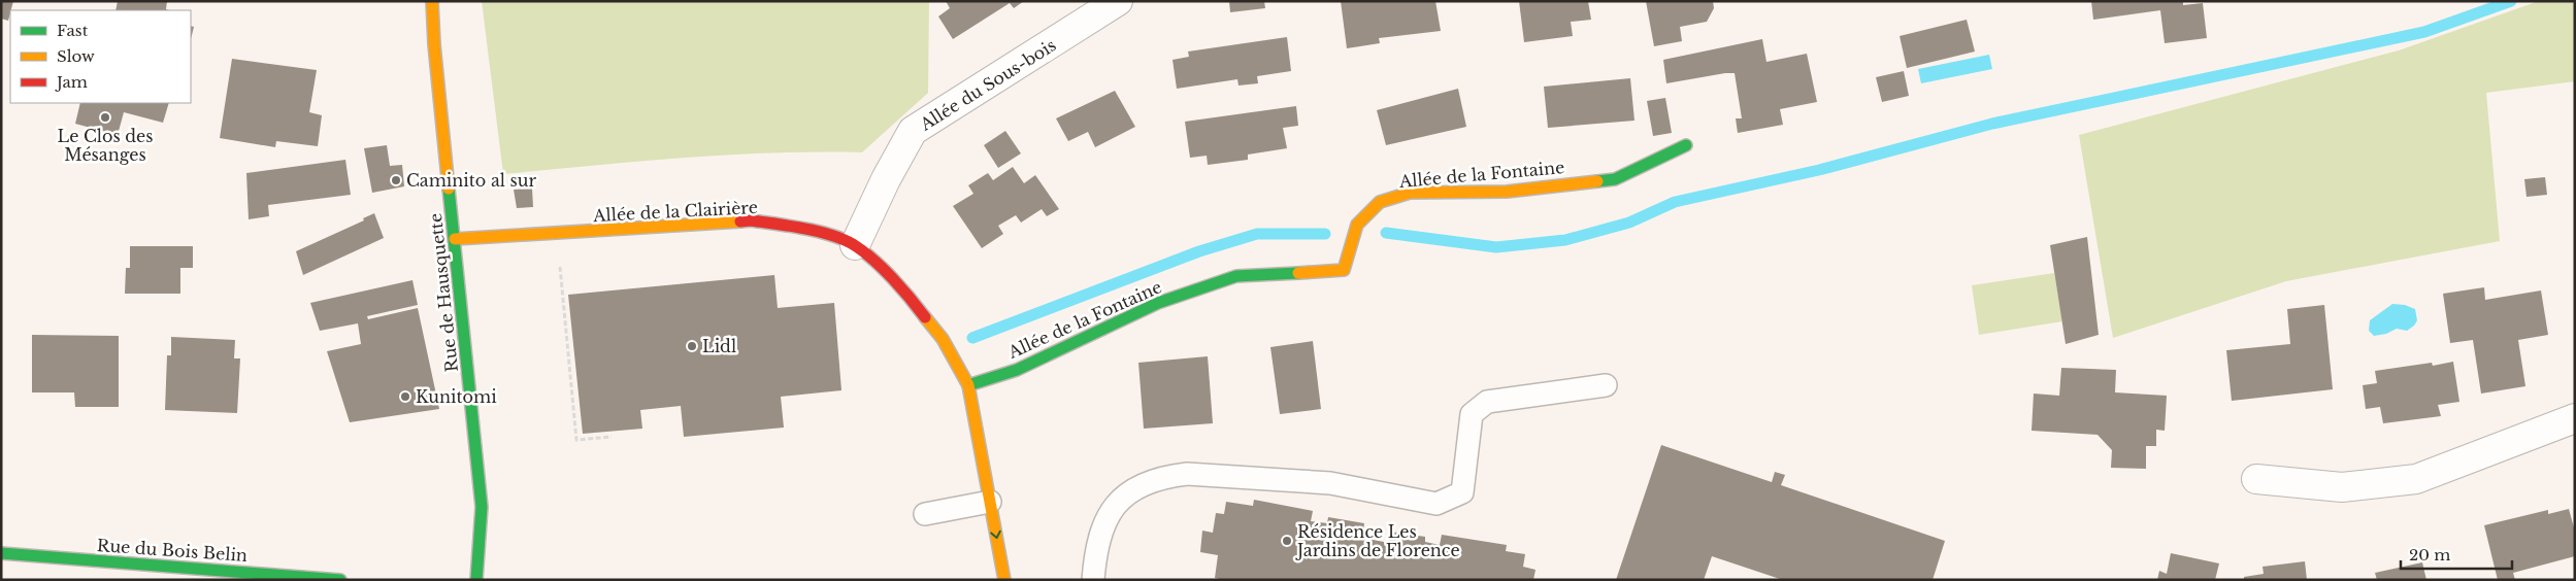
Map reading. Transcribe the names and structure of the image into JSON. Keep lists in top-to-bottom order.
{
  "streets": {
    "street": [
      "Allée du Sous-bois",
      "Allée de la Fontaine",
      "Allée de la Clairière",
      "Rue de Hausquette",
      "Rue du Bois Belin"
    ]
  },
  "crossings": [
    ["Allée du Sous-bois", "Allée de la Clairière"],
    ["Allée de la Fontaine", "Allée de la Clairière"],
    ["Allée de la Clairière", "Rue de Hausquette"]
  ],
  "places": [
    "Le Clos des Mésanges",
    "Caminito al sur",
    "Lidl",
    "Kunitomi",
    "Résidence Les Jardins de Florence"
  ],
  "legend": ["Fast", "Slow", "Jam"],
  "scale_bar": "20 m"
}
